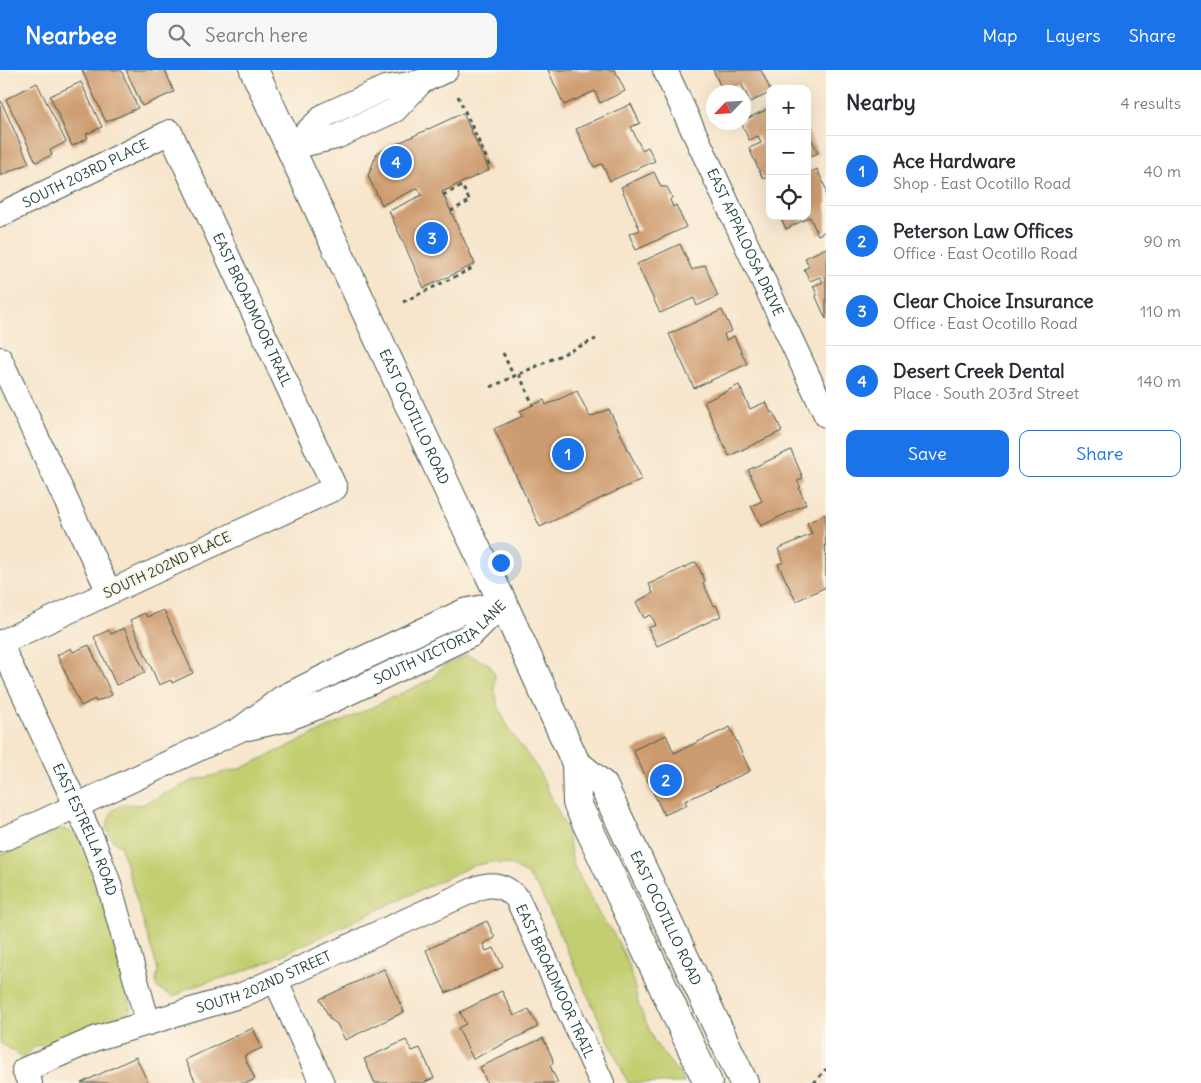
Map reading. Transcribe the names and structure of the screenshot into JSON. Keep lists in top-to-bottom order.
{
  "streets": {
    "main road": ["EAST OCOTILLO ROAD"],
    "street": [
      "SOUTH 203RD PLACE",
      "EAST APPALOOSA DRIVE",
      "EAST BROADMOOR TRAIL",
      "SOUTH 202ND PLACE",
      "SOUTH VICTORIA LANE",
      "EAST ESTRELLA ROAD",
      "SOUTH 202ND STREET"
    ]
  },
  "crossings": [
    ["SOUTH 203RD PLACE", "EAST BROADMOOR TRAIL"],
    ["EAST BROADMOOR TRAIL", "SOUTH 202ND PLACE"],
    ["EAST BROADMOOR TRAIL", "SOUTH 202ND STREET"],
    ["EAST OCOTILLO ROAD", "SOUTH VICTORIA LANE"],
    ["SOUTH 202ND PLACE", "EAST ESTRELLA ROAD"],
    ["SOUTH VICTORIA LANE", "EAST ESTRELLA ROAD"],
    ["EAST ESTRELLA ROAD", "SOUTH 202ND STREET"]
  ],
  "north": "bottom left",
  "page": {
    "header": "Nearbee",
    "search": "Search here",
    "nav": ["Map", "Layers", "Share"],
    "heading": ["Nearby", "4 results"],
    "map_buttons": ["+", "−"],
    "list": [
      {
        "mark": "1",
        "name": "Ace Hardware",
        "note": "Shop · East Ocotillo Road",
        "value": "40 m"
      },
      {
        "mark": "2",
        "name": "Peterson Law Offices",
        "note": "Office · East Ocotillo Road",
        "value": "90 m"
      },
      {
        "mark": "3",
        "name": "Clear Choice Insurance",
        "note": "Office · East Ocotillo Road",
        "value": "110 m"
      },
      {
        "mark": "4",
        "name": "Desert Creek Dental",
        "note": "Place · South 203rd Street",
        "value": "140 m"
      }
    ],
    "pins": [
      "4",
      "3",
      "1",
      "2"
    ],
    "buttons": ["Save", "Share"]
  }
}
